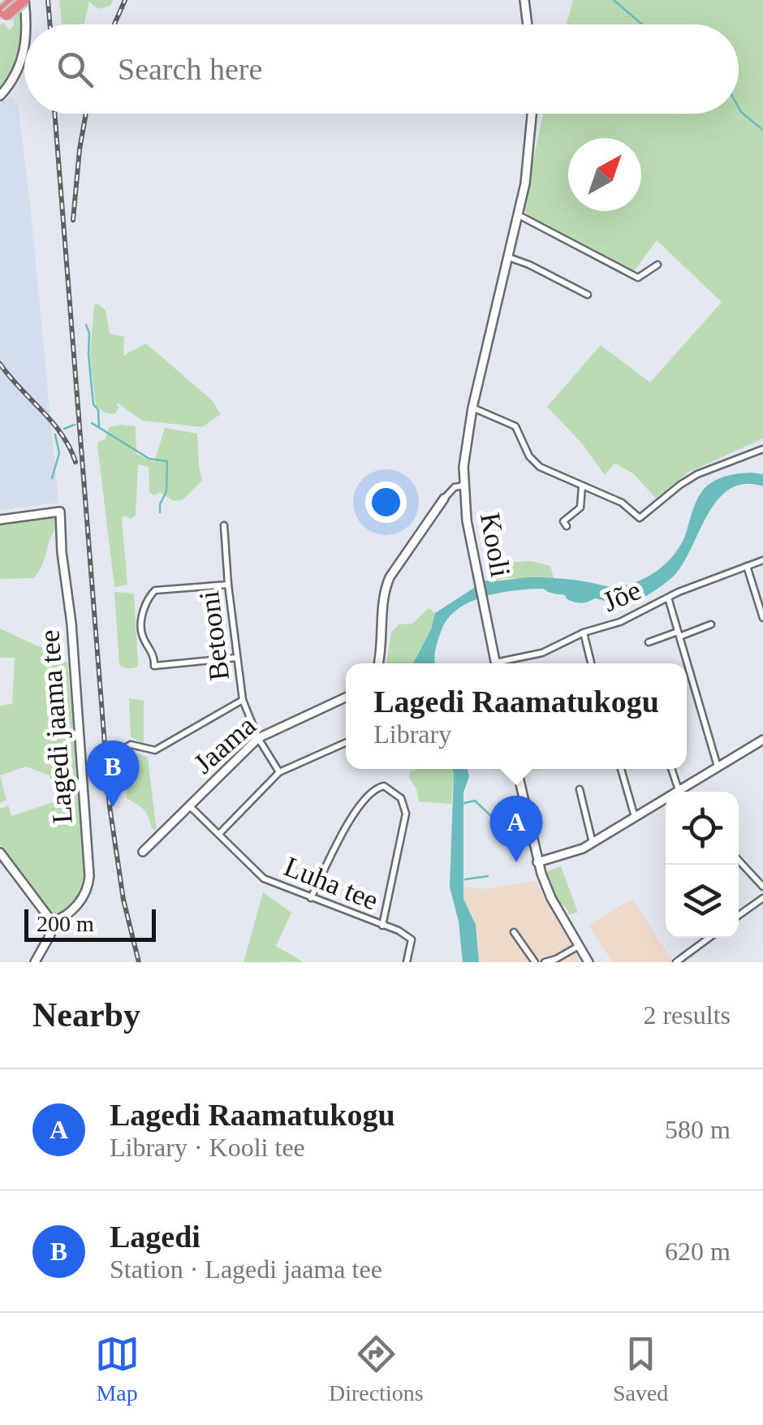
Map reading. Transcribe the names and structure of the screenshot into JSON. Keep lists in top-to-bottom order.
{
  "streets": {
    "street": [
      "Kooli",
      "Jõe",
      "Betooni",
      "Lagedi jaama tee",
      "Jaama",
      "Luha tee"
    ]
  },
  "crossings": [
    ["Betooni", "Jaama"],
    ["Jaama", "Luha tee"]
  ],
  "scale_bar": "200 m",
  "north": "top right",
  "page": {
    "search": "Search here",
    "popup": ["Lagedi Raamatukogu", "Library"],
    "pins": ["B", "A"],
    "scale": "200 m",
    "heading": ["Nearby", "2 results"],
    "list": [
      {
        "mark": "A",
        "name": "Lagedi Raamatukogu",
        "note": "Library · Kooli tee",
        "value": "580 m"
      },
      {
        "mark": "B",
        "name": "Lagedi",
        "note": "Station · Lagedi jaama tee",
        "value": "620 m"
      }
    ],
    "nav": ["Map", "Directions", "Saved"]
  }
}
